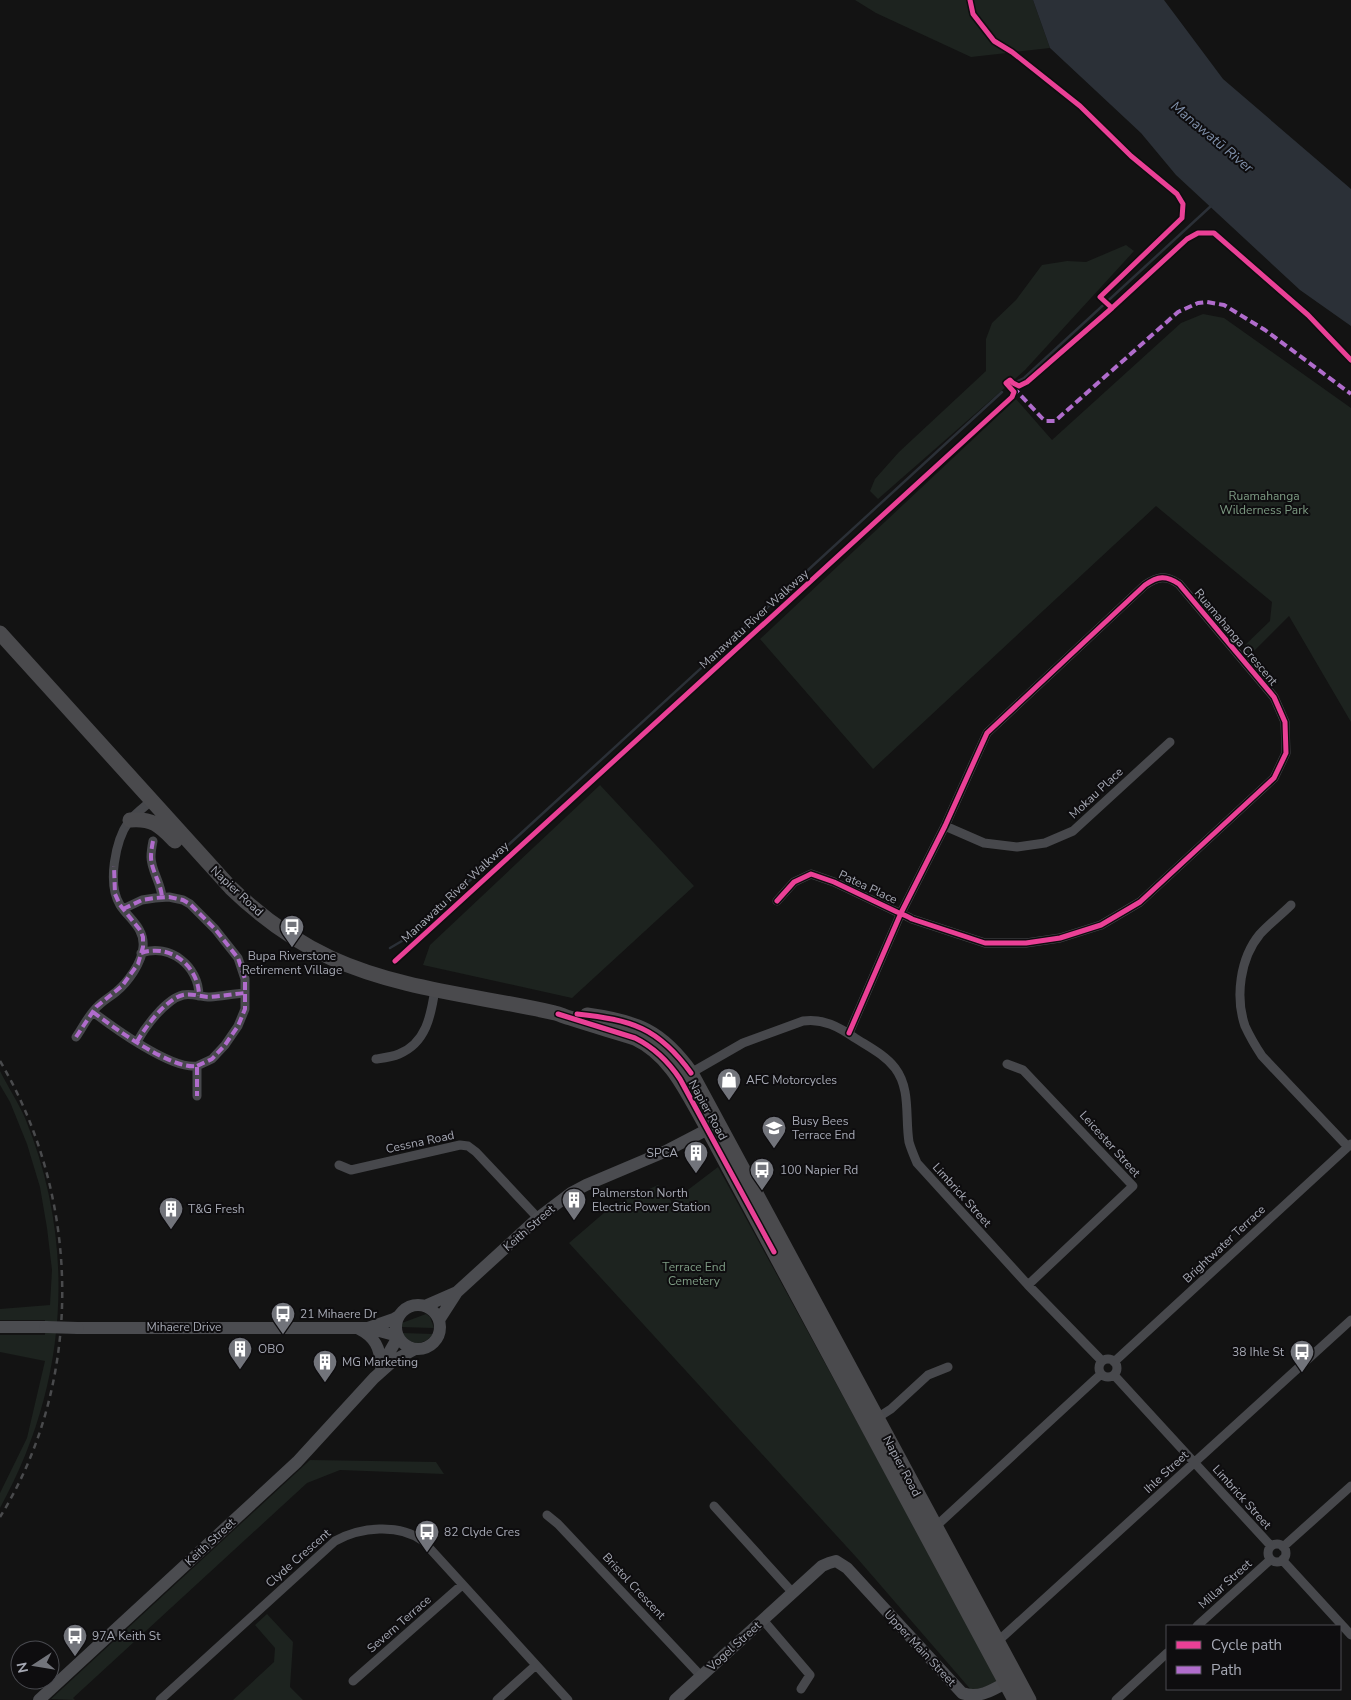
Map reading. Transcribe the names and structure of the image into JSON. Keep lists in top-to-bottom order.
{
  "streets": {
    "highway": ["Napier Road"],
    "main road": [
      "Keith Street",
      "Mihaere Drive",
      "Vogel Street",
      "Upper Main Street"
    ],
    "street": [
      "Ruamahanga Crescent",
      "Mokau Place",
      "Patea Place",
      "Cessna Road",
      "Leicester Street",
      "Limbrick Street",
      "Brightwater Terrace",
      "Ihle Street",
      "Clyde Crescent",
      "Millar Street",
      "Bristol Crescent",
      "Severn Terrace"
    ],
    "cycle path": ["Manawatu River Walkway"]
  },
  "crossings": [
    ["Ruamahanga Crescent", "Mokau Place"],
    ["Ruamahanga Crescent", "Patea Place"],
    ["Ruamahanga Crescent", "Limbrick Street"],
    ["Napier Road", "Limbrick Street"],
    ["Napier Road", "Keith Street"],
    ["Napier Road", "Ihle Street"],
    ["Napier Road", "Upper Main Street"],
    ["Cessna Road", "Keith Street"],
    ["Leicester Street", "Limbrick Street"],
    ["Limbrick Street", "Brightwater Terrace"],
    ["Limbrick Street", "Ihle Street"],
    ["Limbrick Street", "Millar Street"],
    ["Keith Street", "Mihaere Drive"],
    ["Clyde Crescent", "Severn Terrace"],
    ["Bristol Crescent", "Vogel Street"],
    ["Vogel Street", "Upper Main Street"]
  ],
  "water": ["Manawatū River"],
  "parks": ["Ruamahanga Wilderness Park", "Terrace End Cemetery"],
  "places": {
    "bus stop": [
      "Bupa Riverstone Retirement Village",
      "100 Napier Rd",
      "21 Mihaere Dr",
      "38 Ihle St",
      "82 Clyde Cres",
      "97A Keith St"
    ],
    "shop": ["AFC Motorcycles"],
    "school or university": ["Busy Bees Terrace End"],
    "building": [
      "SPCA",
      "Palmerston North Electric Power Station",
      "T&G Fresh",
      "OBO",
      "MG Marketing"
    ]
  },
  "legend": ["Cycle path", "Path"],
  "north": "left"
}
